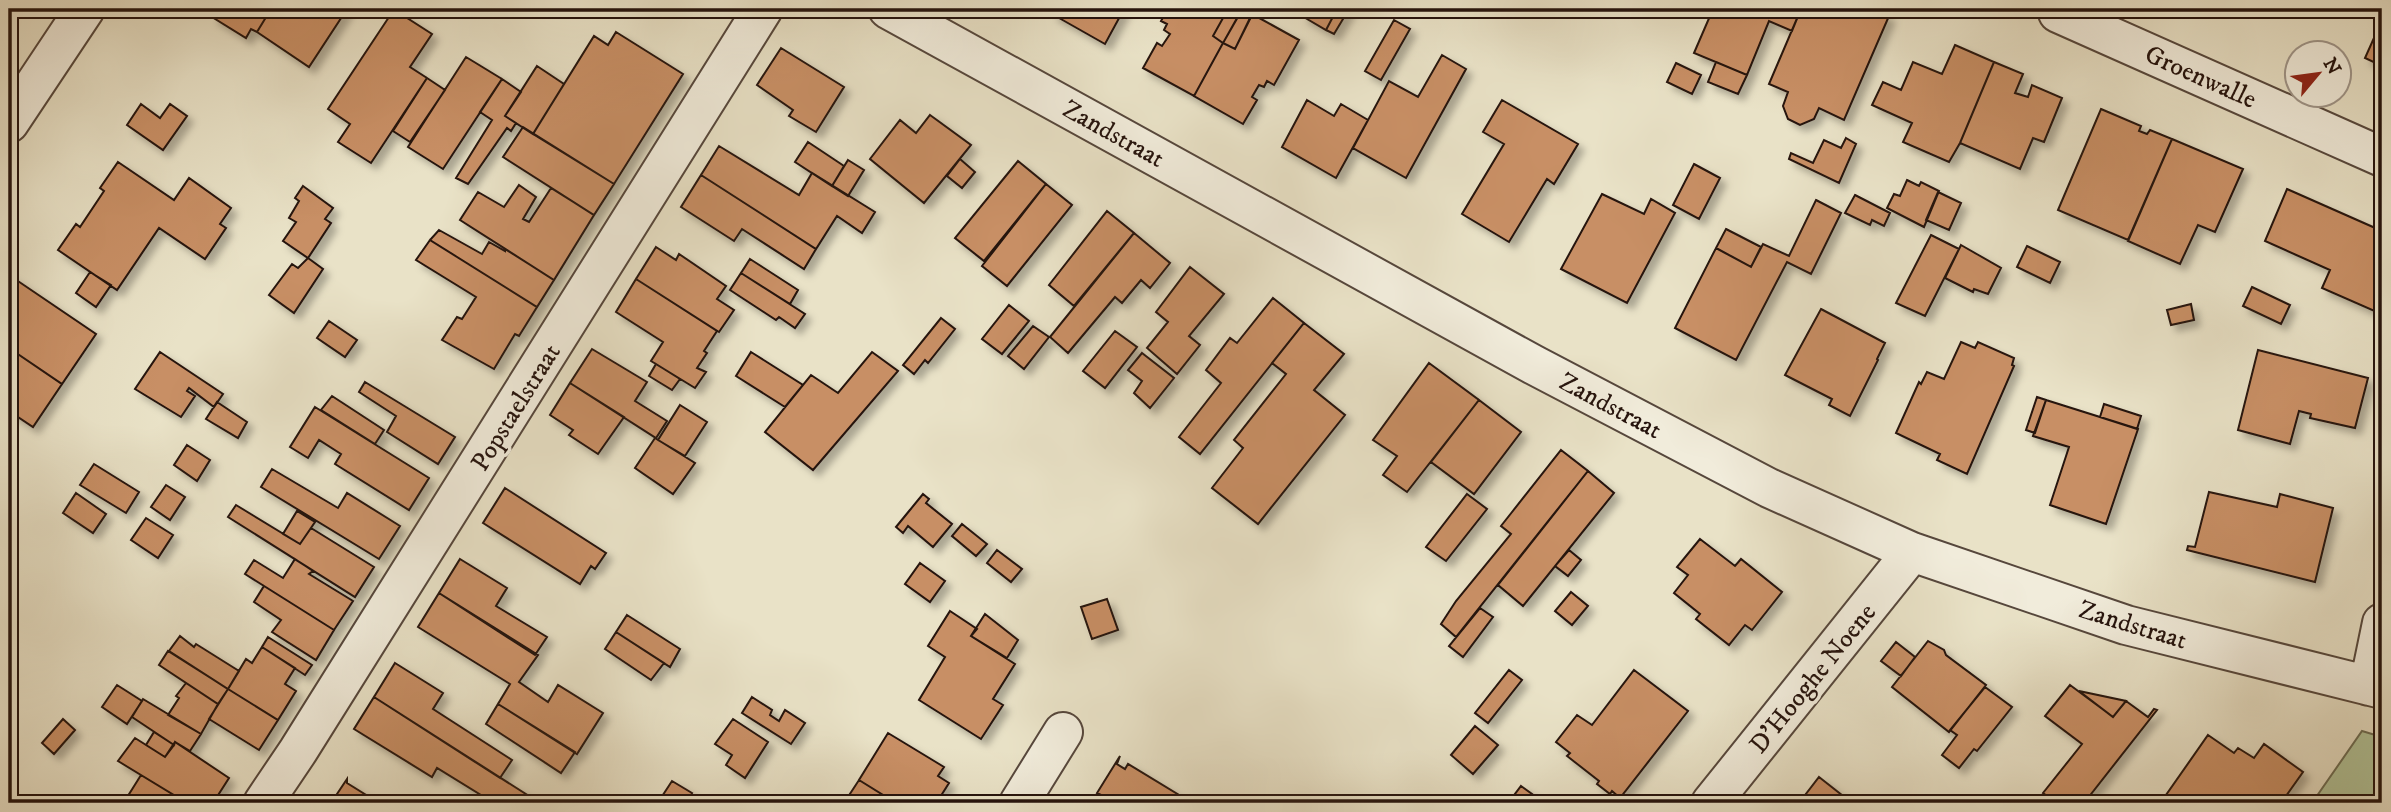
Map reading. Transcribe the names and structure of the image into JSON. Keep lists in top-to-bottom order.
{
  "streets": {
    "street": [
      "Groenwalle",
      "Zandstraat",
      "Popstaelstraat",
      "D'Hooghe Noene"
    ]
  },
  "crossings": [
    ["Zandstraat", "D'Hooghe Noene"]
  ],
  "north": "top right"
}
